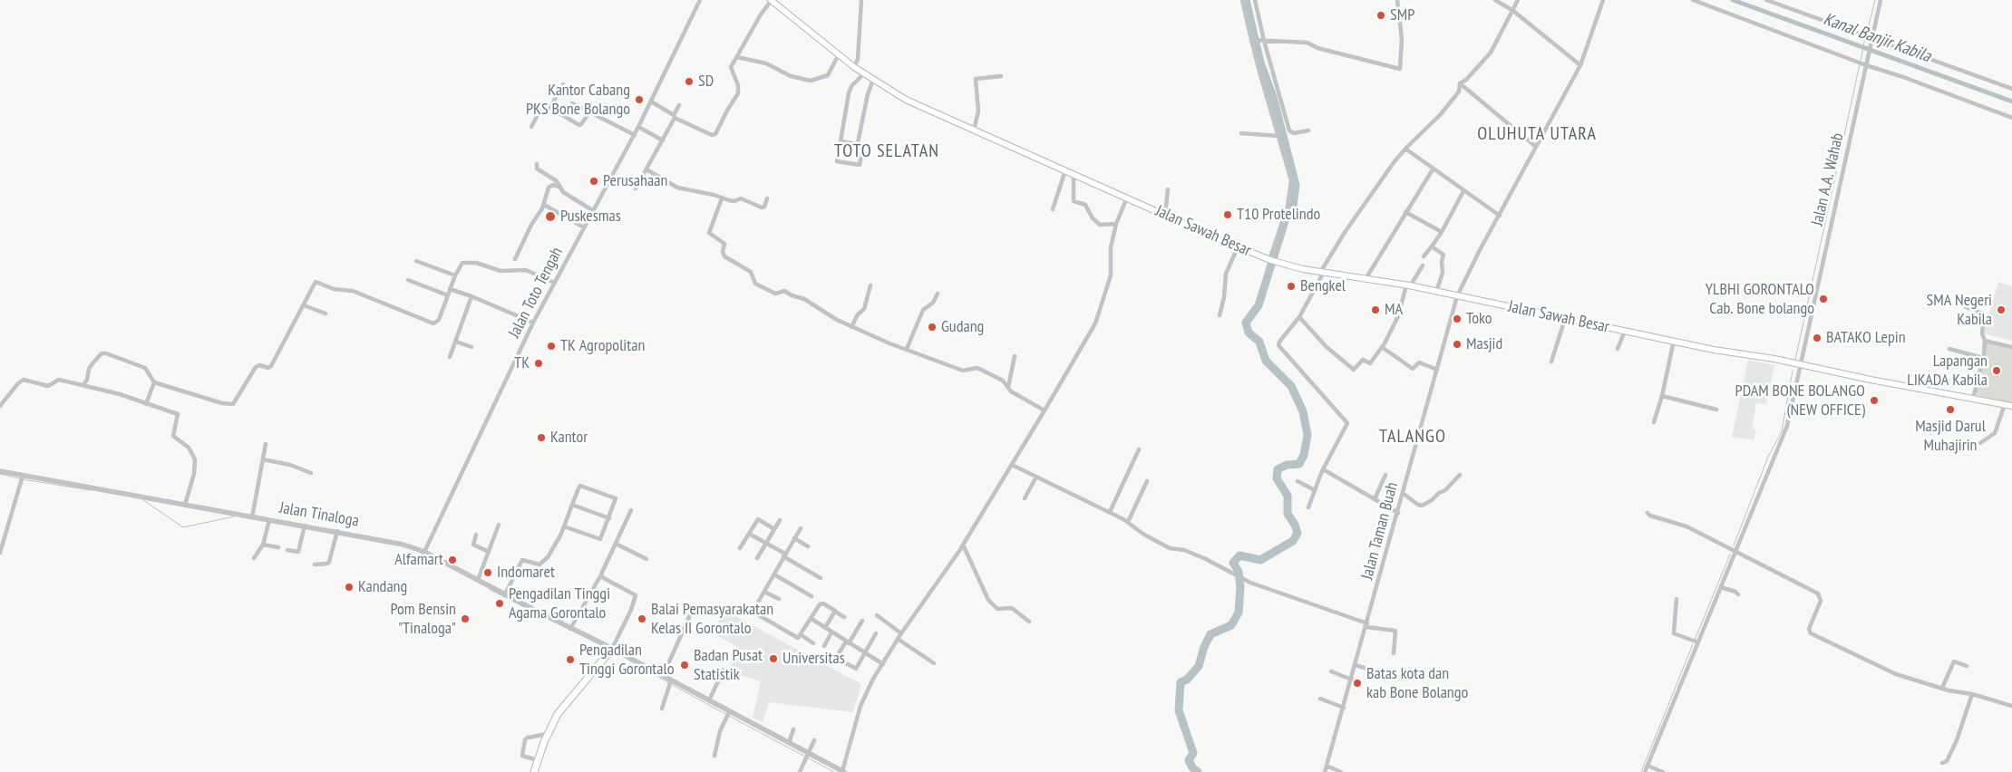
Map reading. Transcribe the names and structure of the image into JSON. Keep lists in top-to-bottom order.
{
  "streets": {
    "main road": ["Jalan Sawah Besar"],
    "street": [
      "Jalan A.A. Wahab",
      "Jalan Toto Tengah",
      "Jalan Tinaloga",
      "Jalan Taman Buah"
    ]
  },
  "crossings": [
    ["Jalan A.A. Wahab", "Jalan Sawah Besar"],
    ["Jalan Sawah Besar", "Jalan Taman Buah"],
    ["Jalan Toto Tengah", "Jalan Tinaloga"]
  ],
  "districts": ["OLUHUTA UTARA", "TOTO SELATAN", "TALANGO"],
  "water": ["Kanal Banjir Kabila"],
  "places": [
    "SMP",
    "SD",
    "Kantor Cabang PKS Bone Bolango",
    "Perusahaan",
    "T10 Protelindo",
    "Puskesmas",
    "Bengkel",
    "YLBHI GORONTALO Cab. Bone bolango",
    "MA",
    "SMA Negeri Kabila",
    "Toko",
    "Gudang",
    "BATAKO Lepin",
    "Masjid",
    "TK Agropolitan",
    "TK",
    "Lapangan LIKADA Kabila",
    "PDAM BONE BOLANGO (NEW OFFICE)",
    "Masjid Darul Muhajirin",
    "Kantor",
    "Alfamart",
    "Indomaret",
    "Kandang",
    "Pengadilan Tinggi Agama Gorontalo",
    "Pom Bensin \"Tinaloga\"",
    "Balai Pemasyarakatan Kelas II Gorontalo",
    "Universitas",
    "Pengadilan Tinggi Gorontalo",
    "Badan Pusat Statistik",
    "Batas kota dan kab Bone Bolango"
  ]
}
